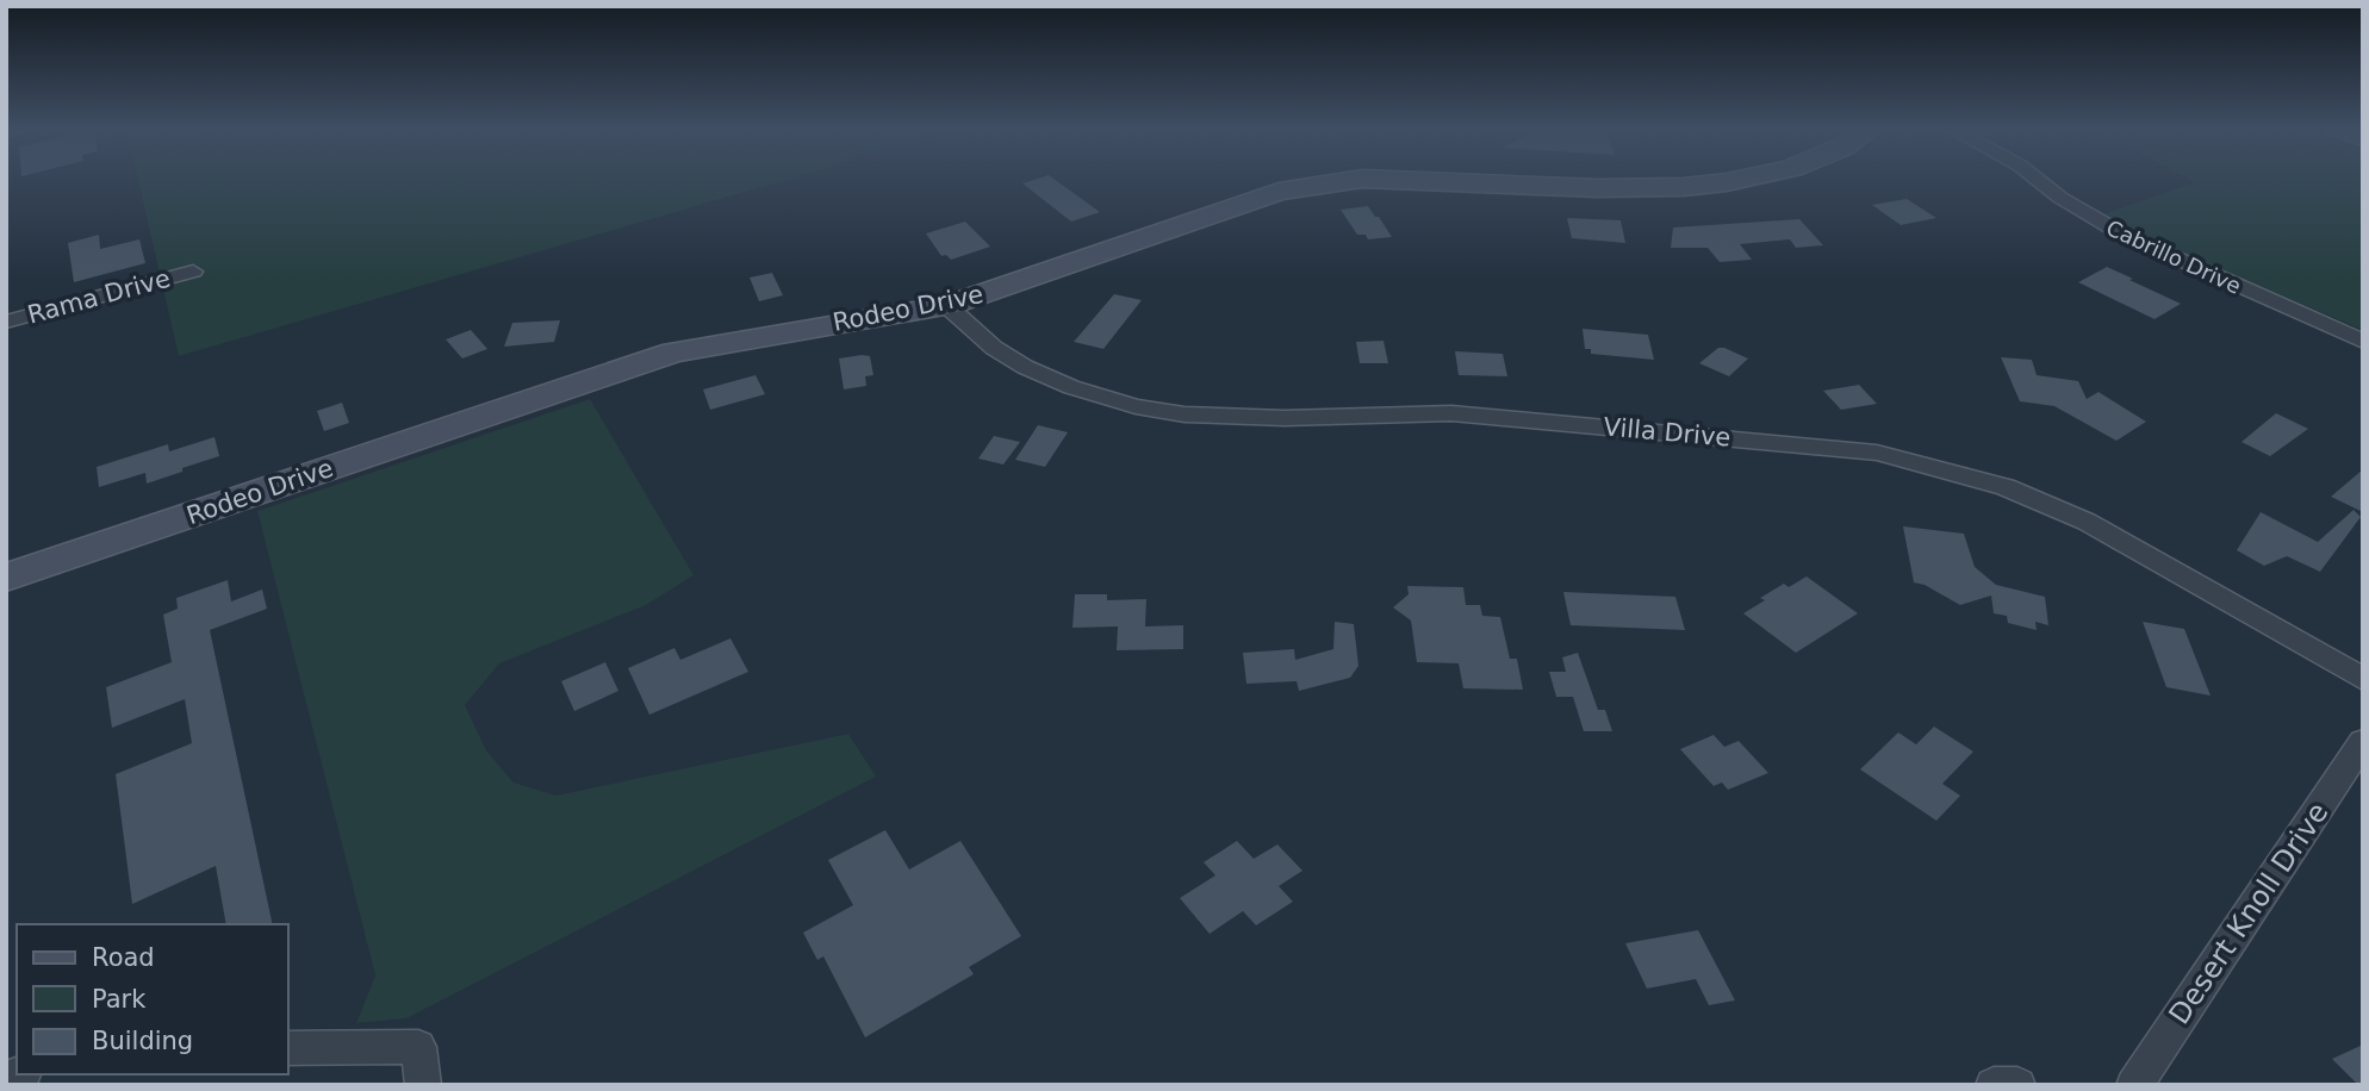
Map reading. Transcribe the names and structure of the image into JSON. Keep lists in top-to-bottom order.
{
  "streets": {
    "street": [
      "Cabrillo Drive",
      "Rama Drive",
      "Rodeo Drive",
      "Villa Drive",
      "Desert Knoll Drive"
    ]
  },
  "crossings": [
    ["Rodeo Drive", "Villa Drive"]
  ],
  "legend": ["Road", "Park", "Building"]
}
